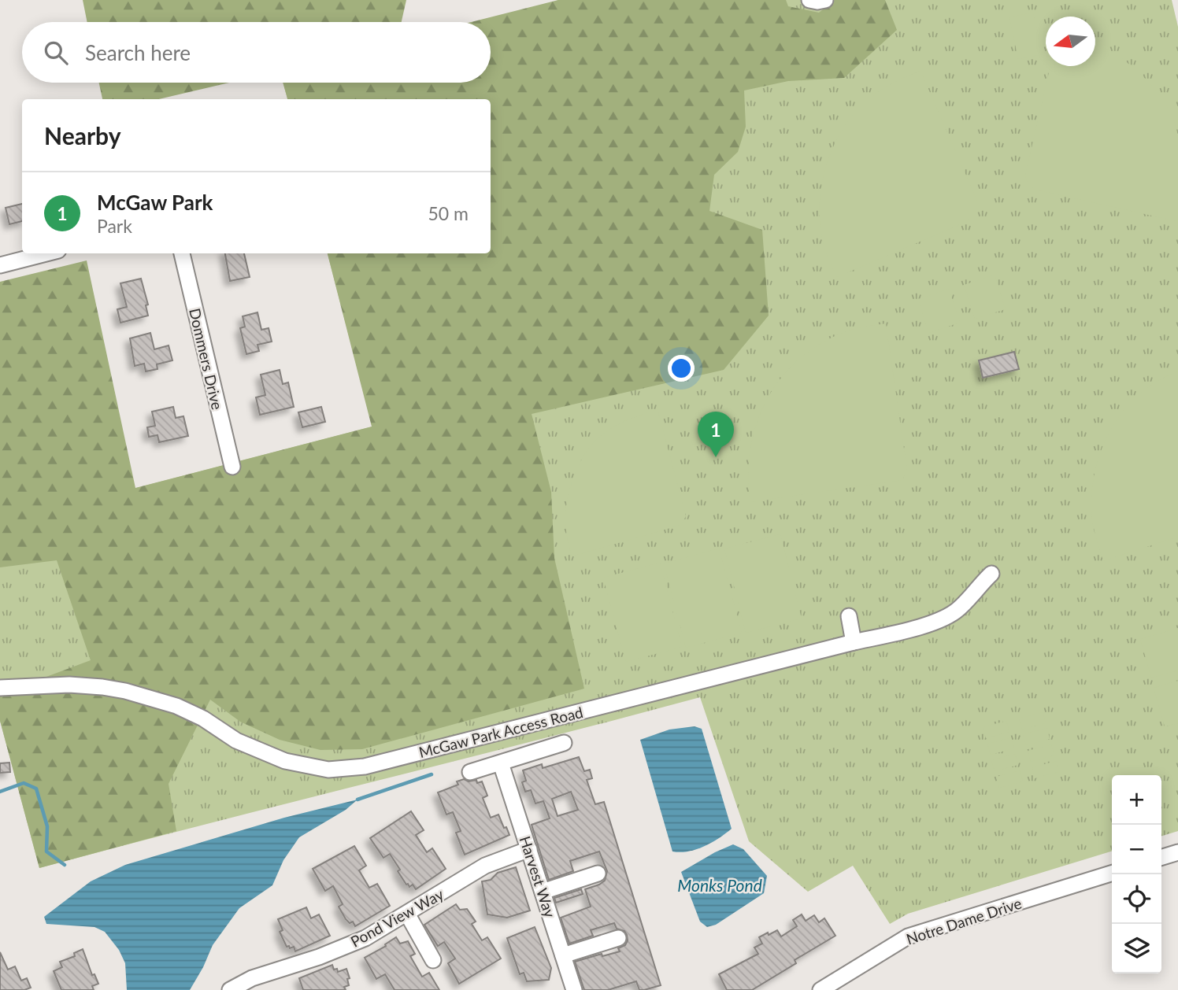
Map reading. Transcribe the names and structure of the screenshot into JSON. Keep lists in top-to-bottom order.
{
  "streets": {
    "street": [
      "Dommers Drive",
      "McGaw Park Access Road",
      "Harvest Way",
      "Pond View Way",
      "Notre Dame Drive"
    ]
  },
  "crossings": [
    ["Harvest Way", "Pond View Way"]
  ],
  "water": ["Monks Pond"],
  "north": "left",
  "page": {
    "search": "Search here",
    "heading": "Nearby",
    "list": [
      {
        "mark": "1",
        "name": "McGaw Park",
        "note": "Park",
        "value": "50 m"
      }
    ],
    "pins": "1",
    "map_buttons": ["+", "−"]
  }
}
